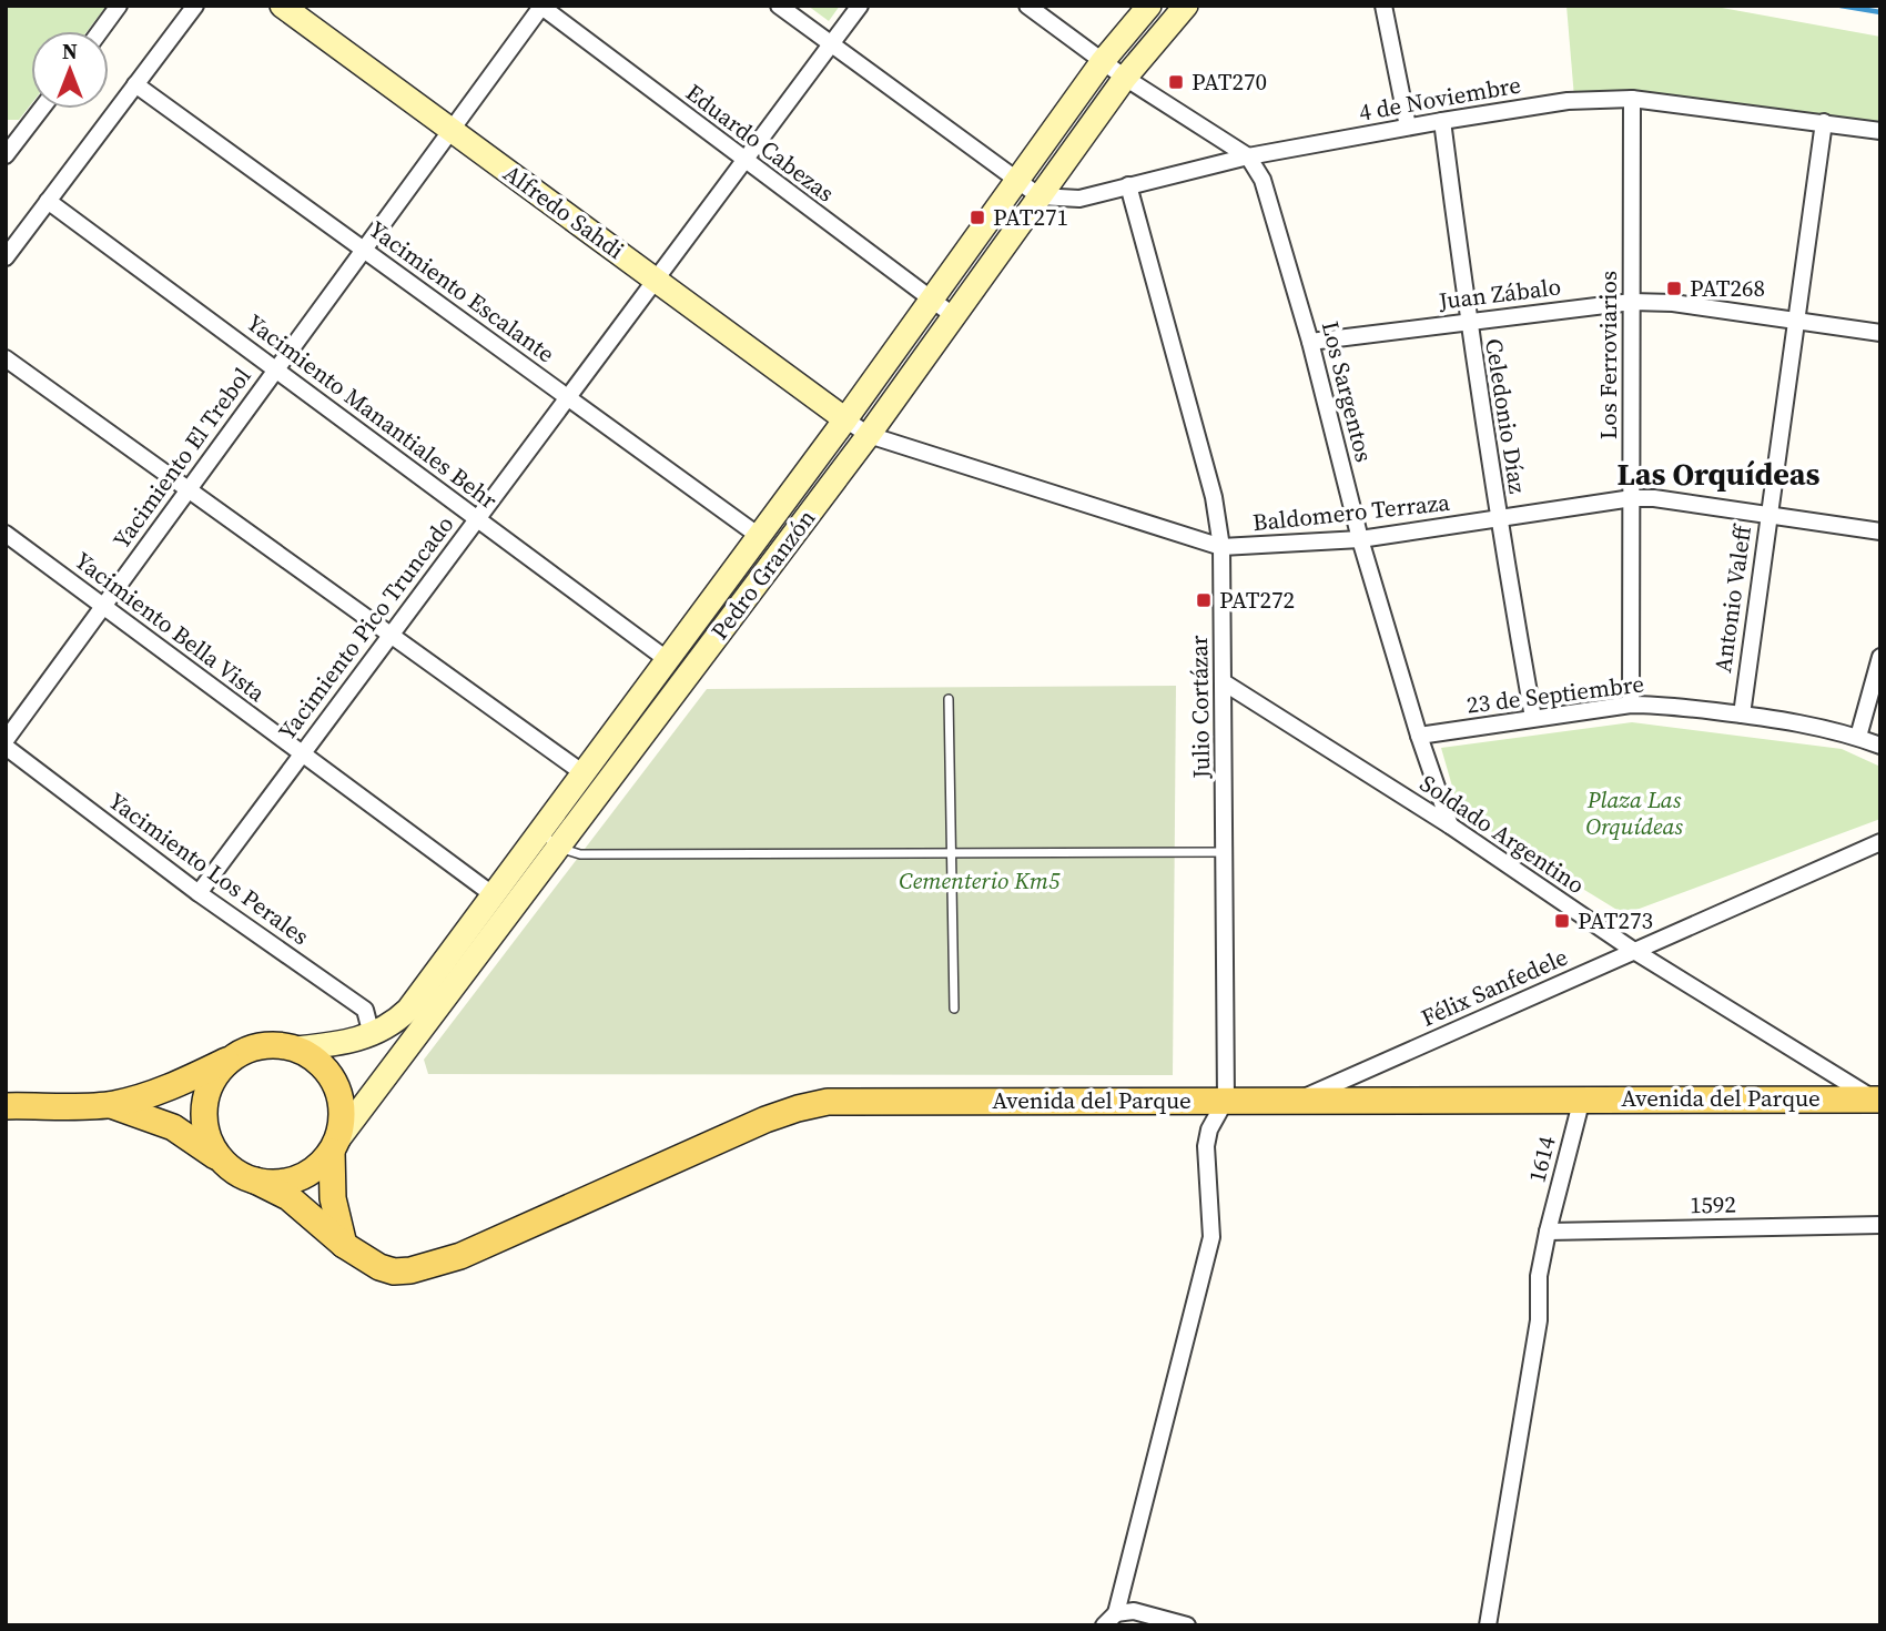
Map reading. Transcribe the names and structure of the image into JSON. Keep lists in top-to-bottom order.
{
  "streets": {
    "main road": ["Alfredo Sahdi", "Pedro Granzón", "Avenida del Parque"],
    "street": [
      "4 de Noviembre",
      "Eduardo Cabezas",
      "Yacimiento Escalante",
      "Juan Zábalo",
      "Los Ferroviarios",
      "Los Sargentos",
      "Yacimiento Manantiales Behr",
      "Celedonio Díaz",
      "Yacimiento El Trebol",
      "Baldomero Terraza",
      "Antonio Valeff",
      "Yacimiento Bella Vista",
      "Yacimiento Pico Truncado",
      "23 de Septiembre",
      "Julio Cortázar",
      "Soldado Argentino",
      "Yacimiento Los Perales",
      "Félix Sanfedele",
      "1614",
      "1592"
    ]
  },
  "crossings": [
    ["4 de Noviembre", "Los Ferroviarios"],
    ["4 de Noviembre", "Los Sargentos"],
    ["4 de Noviembre", "Celedonio Díaz"],
    ["4 de Noviembre", "Pedro Granzón"],
    ["4 de Noviembre", "Antonio Valeff"],
    ["4 de Noviembre", "Yacimiento Pico Truncado"],
    ["4 de Noviembre", "Julio Cortázar"],
    ["Eduardo Cabezas", "Yacimiento El Trebol"],
    ["Eduardo Cabezas", "Pedro Granzón"],
    ["Eduardo Cabezas", "Yacimiento Pico Truncado"],
    ["Alfredo Sahdi", "Yacimiento El Trebol"],
    ["Alfredo Sahdi", "Baldomero Terraza"],
    ["Alfredo Sahdi", "Pedro Granzón"],
    ["Alfredo Sahdi", "Yacimiento Pico Truncado"],
    ["Yacimiento Escalante", "Yacimiento El Trebol"],
    ["Yacimiento Escalante", "Pedro Granzón"],
    ["Yacimiento Escalante", "Yacimiento Pico Truncado"],
    ["Juan Zábalo", "Los Ferroviarios"],
    ["Juan Zábalo", "Los Sargentos"],
    ["Juan Zábalo", "Celedonio Díaz"],
    ["Juan Zábalo", "Antonio Valeff"],
    ["Los Ferroviarios", "Baldomero Terraza"],
    ["Los Ferroviarios", "23 de Septiembre"],
    ["Los Sargentos", "Baldomero Terraza"],
    ["Los Sargentos", "23 de Septiembre"],
    ["Los Sargentos", "Soldado Argentino"],
    ["Yacimiento Manantiales Behr", "Yacimiento El Trebol"],
    ["Yacimiento Manantiales Behr", "Pedro Granzón"],
    ["Yacimiento Manantiales Behr", "Yacimiento Pico Truncado"],
    ["Celedonio Díaz", "Baldomero Terraza"],
    ["Celedonio Díaz", "23 de Septiembre"],
    ["Yacimiento El Trebol", "Yacimiento Bella Vista"],
    ["Baldomero Terraza", "Pedro Granzón"],
    ["Baldomero Terraza", "Antonio Valeff"],
    ["Baldomero Terraza", "Julio Cortázar"],
    ["Pedro Granzón", "Yacimiento Bella Vista"],
    ["Pedro Granzón", "Yacimiento Los Perales"],
    ["Pedro Granzón", "Avenida del Parque"],
    ["Antonio Valeff", "23 de Septiembre"],
    ["Yacimiento Bella Vista", "Yacimiento Pico Truncado"],
    ["Yacimiento Pico Truncado", "Yacimiento Los Perales"],
    ["Julio Cortázar", "Soldado Argentino"],
    ["Julio Cortázar", "Avenida del Parque"],
    ["Soldado Argentino", "Félix Sanfedele"],
    ["Soldado Argentino", "Avenida del Parque"],
    ["Félix Sanfedele", "Avenida del Parque"],
    ["Avenida del Parque", "1614"],
    ["1614", "1592"]
  ],
  "districts": ["Las Orquídeas"],
  "parks": ["Plaza Las Orquídeas", "Cementerio Km5"],
  "places": {
    "transit": [
      "PAT270",
      "PAT271",
      "PAT268",
      "PAT272",
      "PAT273"
    ]
  },
  "north": "top"
}
